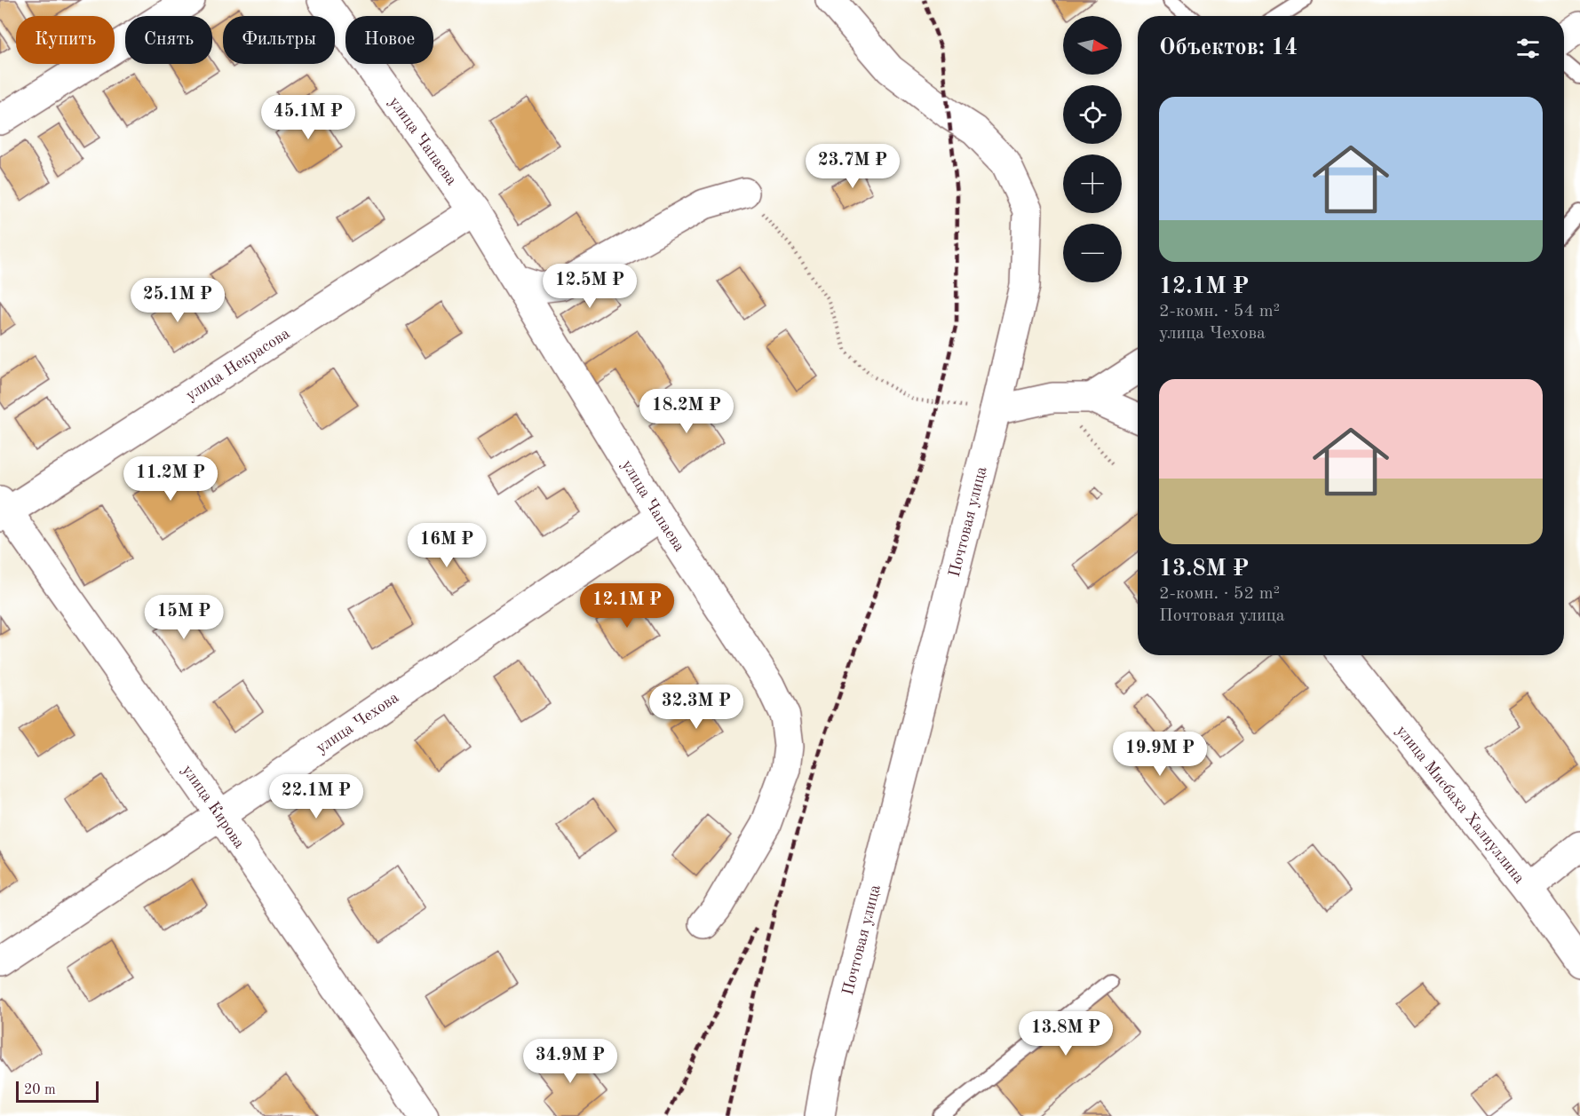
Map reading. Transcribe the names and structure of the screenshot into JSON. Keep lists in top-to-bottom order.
{
  "streets": {
    "street": [
      "улица Чапаева",
      "улица Некрасова",
      "Почтовая улица",
      "улица Чехова",
      "улица Мисбаха Халиуллина",
      "улица Кирова"
    ]
  },
  "crossings": [
    ["улица Чапаева", "улица Некрасова"],
    ["улица Чапаева", "улица Чехова"],
    ["улица Некрасова", "улица Кирова"],
    ["улица Чехова", "улица Кирова"]
  ],
  "scale_bar": "20 m",
  "north": "right",
  "page": {
    "map_buttons": ["+", "−"],
    "chip": [
      "Купить",
      "Снять",
      "Фильтры",
      "Новое"
    ],
    "heading": "Объектов: 14",
    "list": [
      {
        "name": "12.1M ₽",
        "note": "2-комн. · 54 m² · улица Чехова"
      },
      {
        "name": "13.8M ₽",
        "note": "2-комн. · 52 m² · Почтовая улица"
      }
    ],
    "price": [
      "45.1M ₽",
      "23.7M ₽",
      "12.5M ₽",
      "25.1M ₽",
      "18.2M ₽",
      "11.2M ₽",
      "16M ₽",
      "12.1M ₽",
      "15M ₽",
      "32.3M ₽",
      "19.9M ₽",
      "22.1M ₽",
      "13.8M ₽",
      "34.9M ₽"
    ],
    "scale": "20 m"
  }
}
